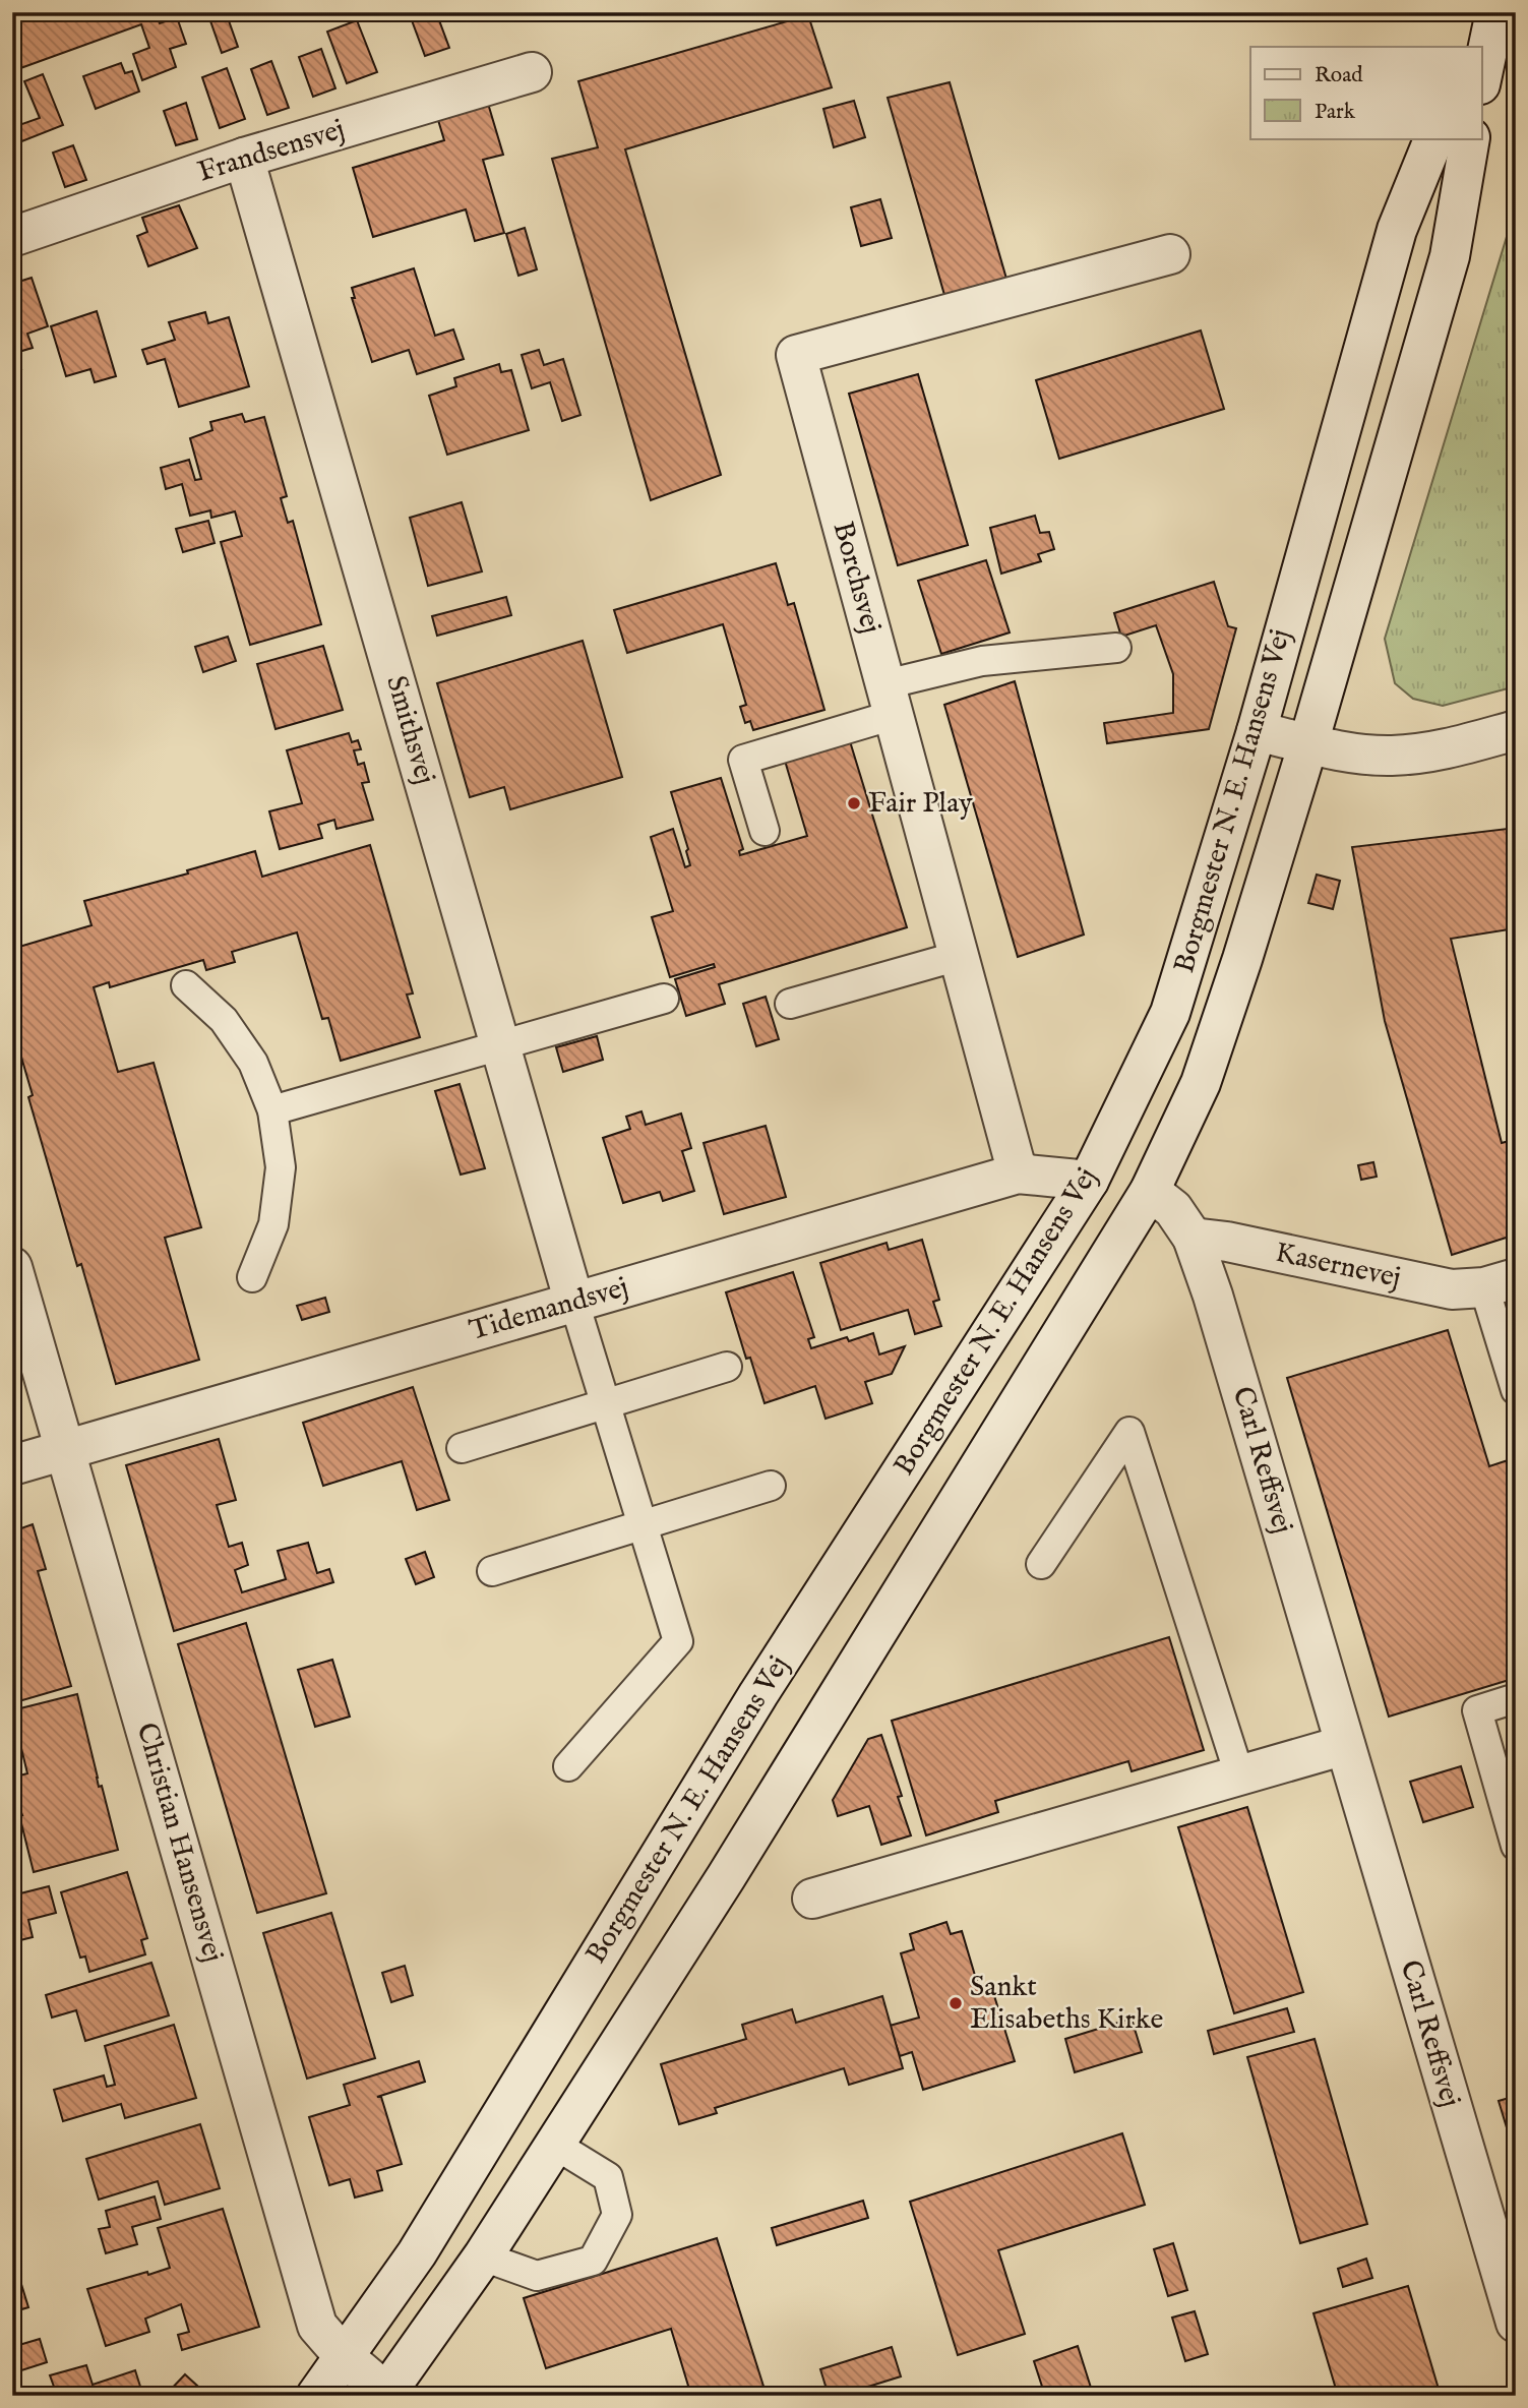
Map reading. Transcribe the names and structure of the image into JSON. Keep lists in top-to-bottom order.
{
  "streets": {
    "street": [
      "Frandsensvej",
      "Borchsvej",
      "Smithsvej",
      "Borgmester N. E. Hansens Vej",
      "Kasernevej",
      "Tidemandsvej",
      "Carl Reffsvej",
      "Christian Hansensvej"
    ]
  },
  "crossings": [
    ["Frandsensvej", "Smithsvej"],
    ["Borchsvej", "Tidemandsvej"],
    ["Smithsvej", "Tidemandsvej"],
    ["Borgmester N. E. Hansens Vej", "Tidemandsvej"],
    ["Borgmester N. E. Hansens Vej", "Carl Reffsvej"],
    ["Borgmester N. E. Hansens Vej", "Christian Hansensvej"],
    ["Kasernevej", "Carl Reffsvej"],
    ["Tidemandsvej", "Carl Reffsvej"],
    ["Tidemandsvej", "Christian Hansensvej"]
  ],
  "places": ["Fair Play", "Sankt Elisabeths Kirke"],
  "legend": ["Road", "Park"]
}
